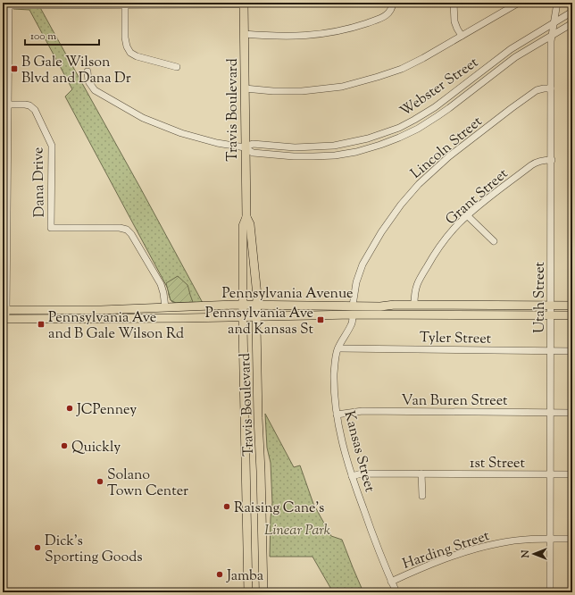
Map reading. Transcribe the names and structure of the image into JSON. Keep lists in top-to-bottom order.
{
  "streets": {
    "main road": ["Travis Boulevard", "Pennsylvania Avenue"],
    "street": [
      "Webster Street",
      "Lincoln Street",
      "Dana Drive",
      "Grant Street",
      "Utah Street",
      "Tyler Street",
      "Van Buren Street",
      "Kansas Street",
      "1st Street",
      "Harding Street"
    ]
  },
  "crossings": [
    ["Webster Street", "Travis Boulevard"],
    ["Webster Street", "Utah Street"],
    ["Travis Boulevard", "Pennsylvania Avenue"],
    ["Lincoln Street", "Pennsylvania Avenue"],
    ["Lincoln Street", "Utah Street"],
    ["Dana Drive", "Pennsylvania Avenue"],
    ["Grant Street", "Pennsylvania Avenue"],
    ["Grant Street", "Utah Street"],
    ["Pennsylvania Avenue", "Utah Street"],
    ["Pennsylvania Avenue", "Kansas Street"],
    ["Utah Street", "Tyler Street"],
    ["Utah Street", "Van Buren Street"],
    ["Utah Street", "1st Street"],
    ["Utah Street", "Harding Street"],
    ["Tyler Street", "Kansas Street"],
    ["Van Buren Street", "Kansas Street"],
    ["Kansas Street", "1st Street"],
    ["Kansas Street", "Harding Street"]
  ],
  "parks": ["Linear Park"],
  "places": {
    "transit": ["B Gale Wilson Blvd and Dana Dr", "Pennsylvania Ave and Kansas St", "Pennsylvania Ave and B Gale Wilson Rd"],
    "other": [
      "JCPenney",
      "Quickly",
      "Solano Town Center",
      "Raising Cane's",
      "Dick's Sporting Goods",
      "Jamba"
    ]
  },
  "scale_bar": "100 m",
  "north": "left"
}
